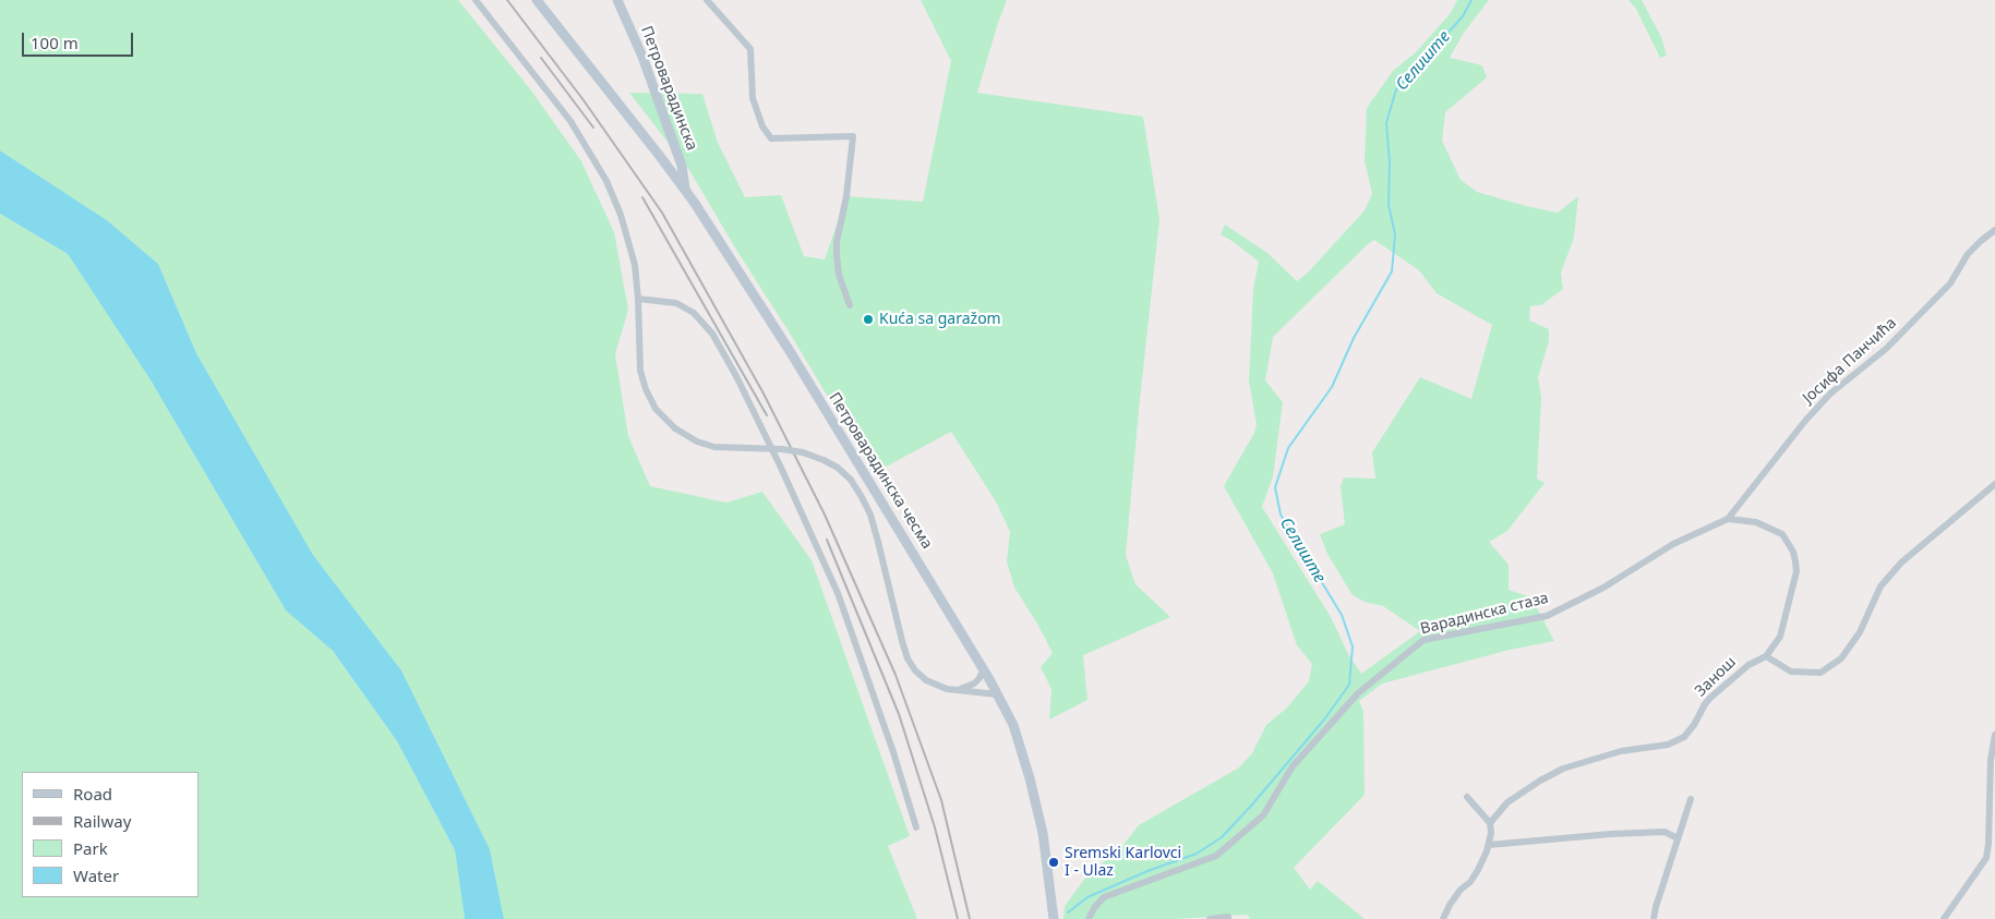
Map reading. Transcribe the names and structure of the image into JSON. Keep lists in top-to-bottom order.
{
  "streets": {
    "main road": ["Петроварадинска", "Петроварадинска чесма"],
    "street": ["Јосифа Панчића", "Варадинска стаза", "Занош"]
  },
  "crossings": [
    ["Петроварадинска", "Петроварадинска чесма"],
    ["Јосифа Панчића", "Варадинска стаза"],
    ["Јосифа Панчића", "Занош"],
    ["Варадинска стаза", "Занош"]
  ],
  "water": ["Селиште"],
  "places": ["Kuća sa garažom", "Sremski Karlovci I - Ulaz"],
  "legend": [
    "Road",
    "Railway",
    "Park",
    "Water"
  ],
  "scale_bar": "100 m"
}
